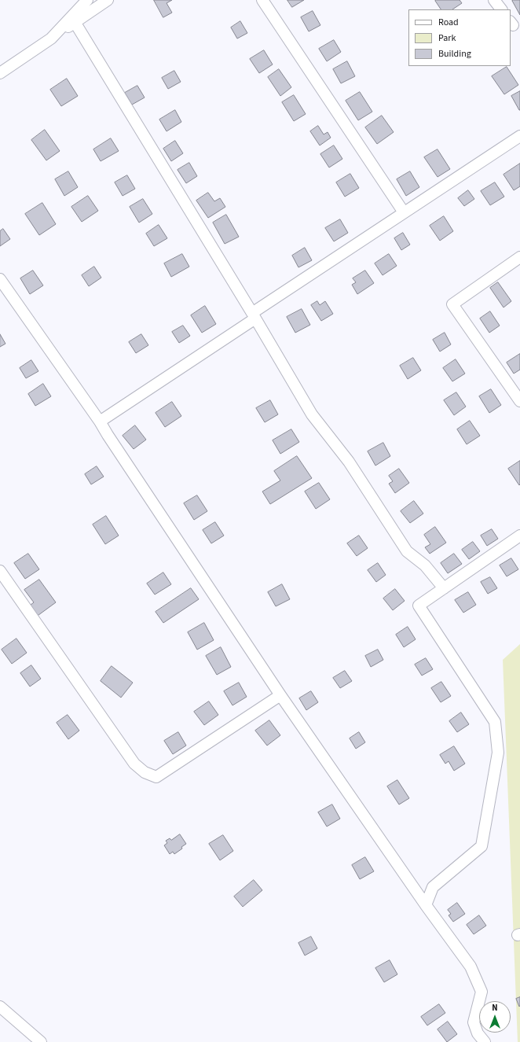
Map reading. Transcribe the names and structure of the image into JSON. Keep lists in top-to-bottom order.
{
  "legend": ["Road", "Park", "Building"],
  "north": "top"
}
